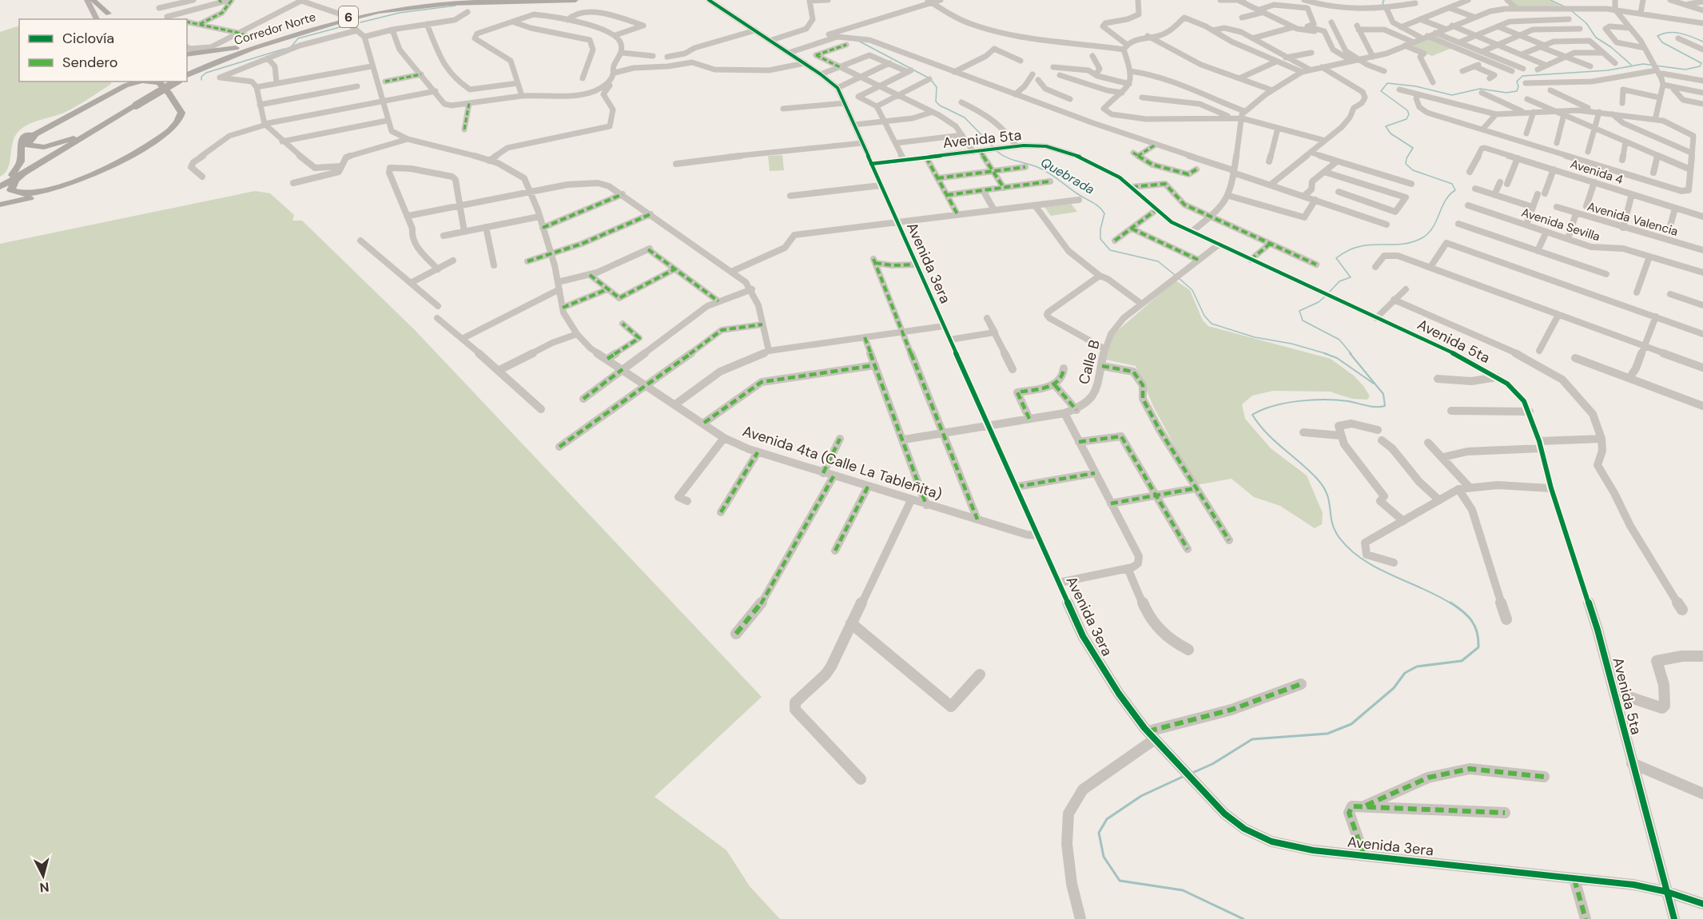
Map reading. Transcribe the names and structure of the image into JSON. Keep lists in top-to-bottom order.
{
  "streets": {
    "highway": ["6", "Corredor Norte"],
    "street": [
      "Avenida 5ta",
      "Avenida 4",
      "Avenida Valencia",
      "Avenida Sevilla",
      "Avenida 3era",
      "Calle B",
      "Avenida 4ta (Calle La Tableñita)"
    ]
  },
  "crossings": [
    ["Avenida 5ta", "Avenida 3era"],
    ["Avenida 5ta", "Calle B"],
    ["Avenida 3era", "Calle B"],
    ["Avenida 3era", "Avenida 4ta (Calle La Tableñita)"]
  ],
  "water": ["Quebrada"],
  "legend": ["Ciclovía", "Sendero"],
  "north": "bottom"
}
